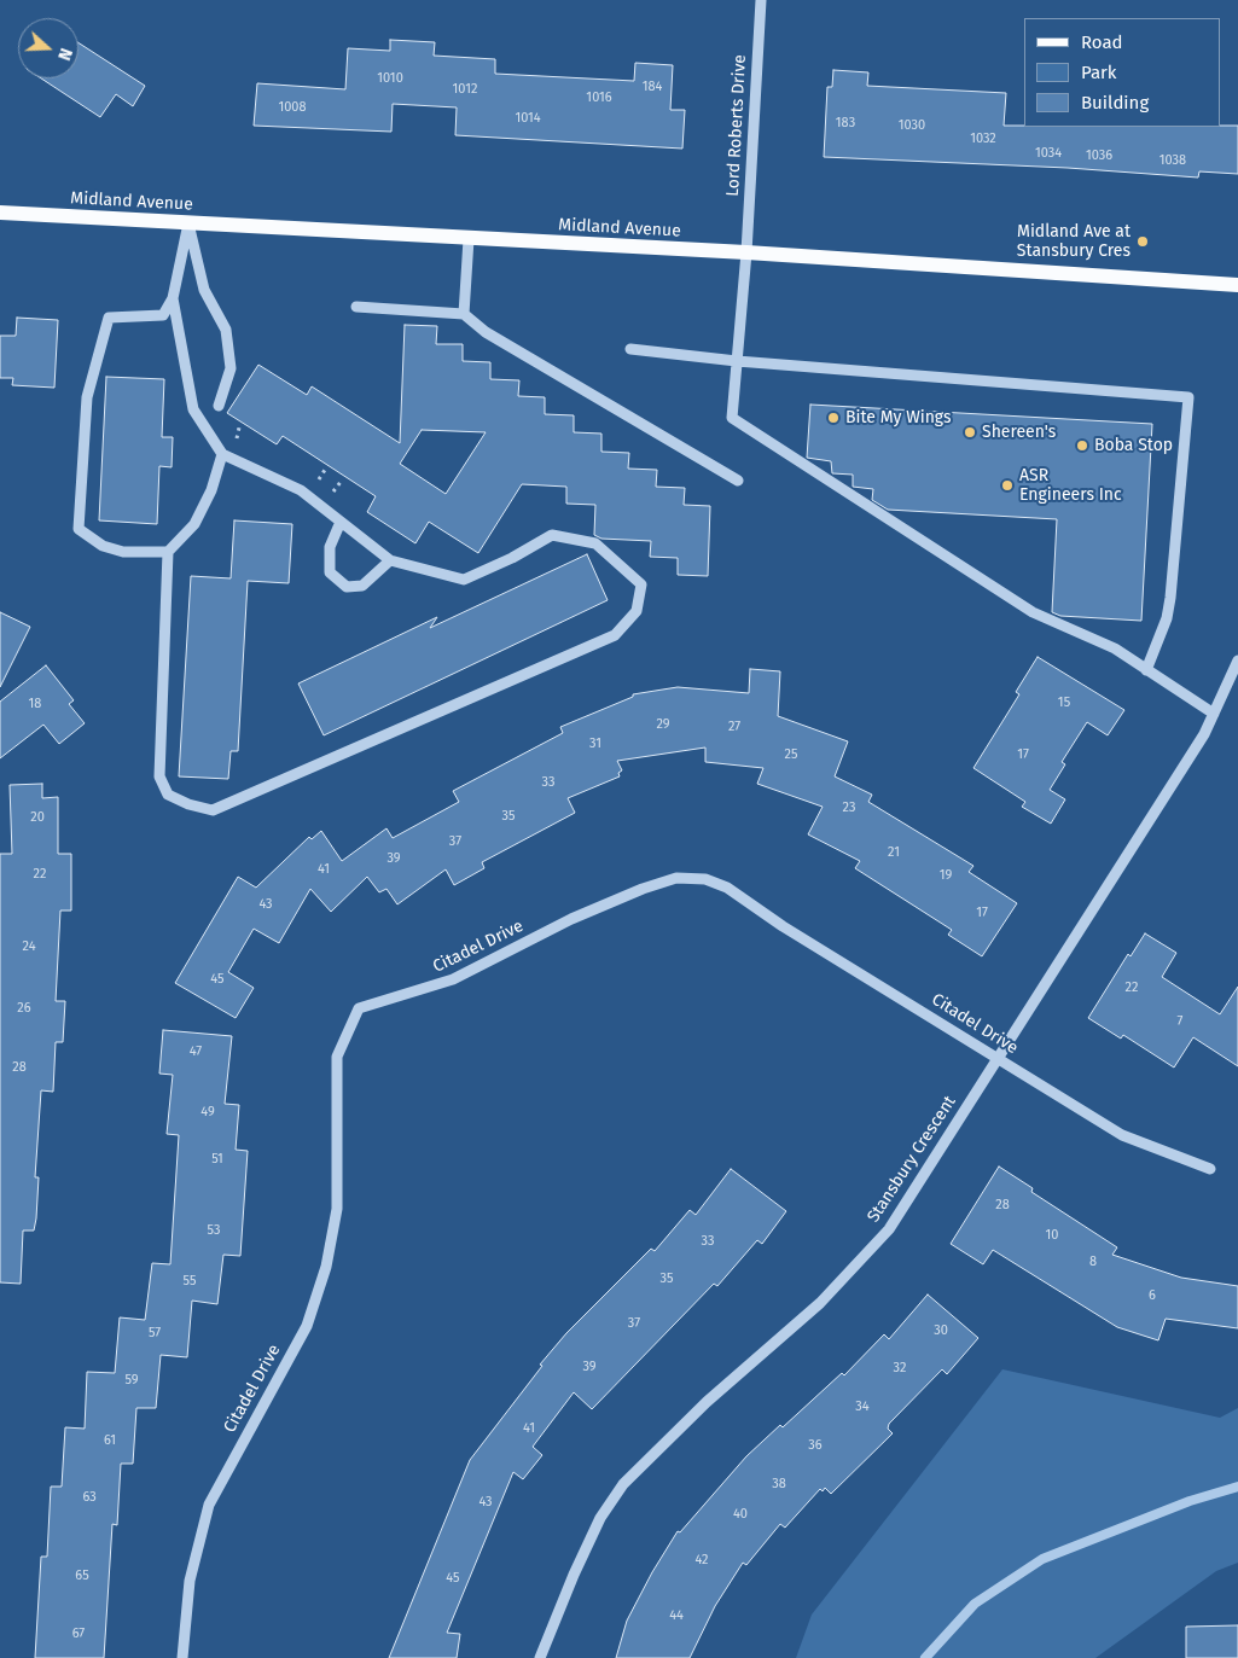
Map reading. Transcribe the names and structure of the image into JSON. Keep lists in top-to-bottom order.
{
  "streets": {
    "main road": ["Midland Avenue"],
    "street": ["Lord Roberts Drive", "Citadel Drive", "Stansbury Crescent"]
  },
  "crossings": [
    ["Lord Roberts Drive", "Midland Avenue"],
    ["Citadel Drive", "Stansbury Crescent"]
  ],
  "places": [
    "Midland Ave at Stansbury Cres",
    "Bite My Wings",
    "Shereen's",
    "Boba Stop",
    "ASR Engineers Inc"
  ],
  "house_numbers": [
    "1010",
    "184",
    "1012",
    "1016",
    "1008",
    "1014",
    "183",
    "1030",
    "1032",
    "1034",
    "1036",
    "1038",
    "15",
    "18",
    "29",
    "27",
    "31",
    "25",
    "17",
    "33",
    "23",
    "35",
    "20",
    "37",
    "21",
    "39",
    "41",
    "22",
    "19",
    "43",
    "17",
    "24",
    "45",
    "22",
    "26",
    "7",
    "47",
    "28",
    "49",
    "51",
    "28",
    "53",
    "10",
    "33",
    "8",
    "35",
    "55",
    "6",
    "37",
    "30",
    "57",
    "39",
    "32",
    "59",
    "34",
    "41",
    "61",
    "36",
    "38",
    "63",
    "43",
    "40",
    "42",
    "65",
    "45",
    "44",
    "67"
  ],
  "legend": ["Road", "Park", "Building"],
  "north": "right"
}
